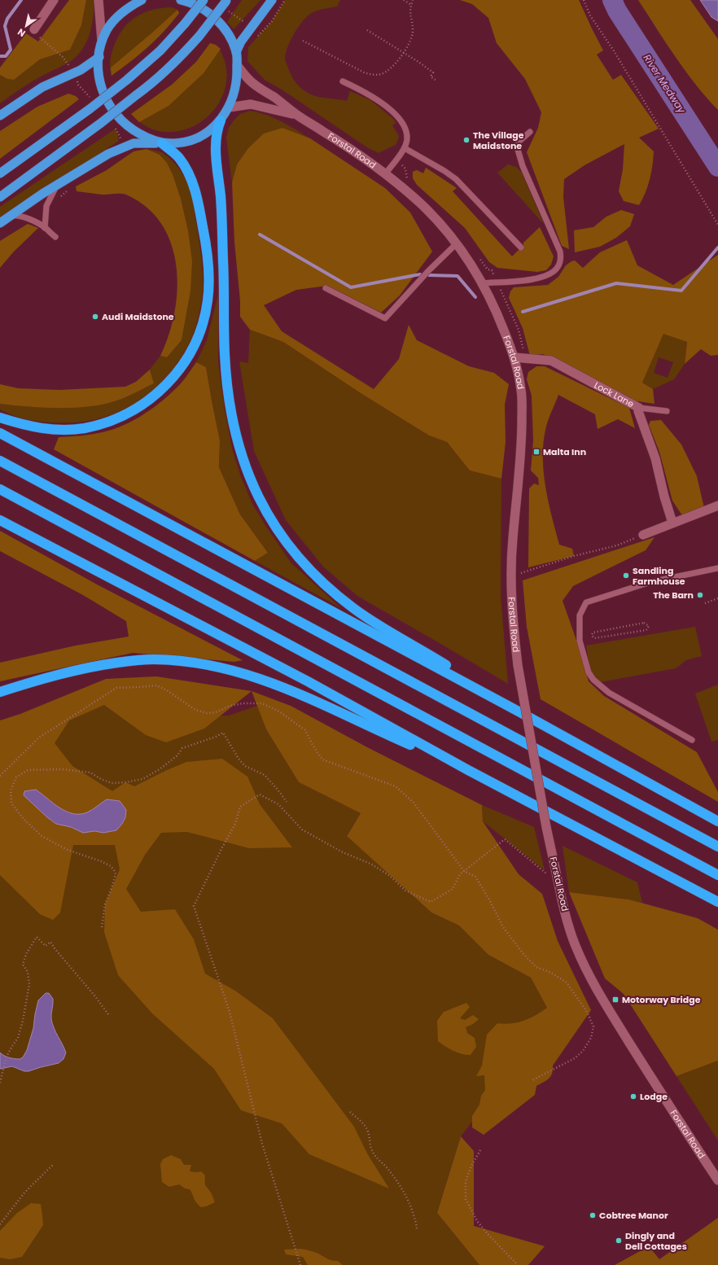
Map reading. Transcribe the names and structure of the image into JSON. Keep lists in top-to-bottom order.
{
  "streets": {
    "street": ["Forstal Road", "Lock Lane"]
  },
  "crossings": [
    ["Forstal Road", "Lock Lane"]
  ],
  "water": ["River Medway"],
  "places": {
    "other": [
      "The Village Maidstone",
      "Audi Maidstone",
      "Sandling Farmhouse",
      "The Barn",
      "Lodge",
      "Cobtree Manor",
      "Dingly and Dell Cottages"
    ],
    "transit": ["Malta Inn", "Motorway Bridge"]
  },
  "north": "bottom left"
}
